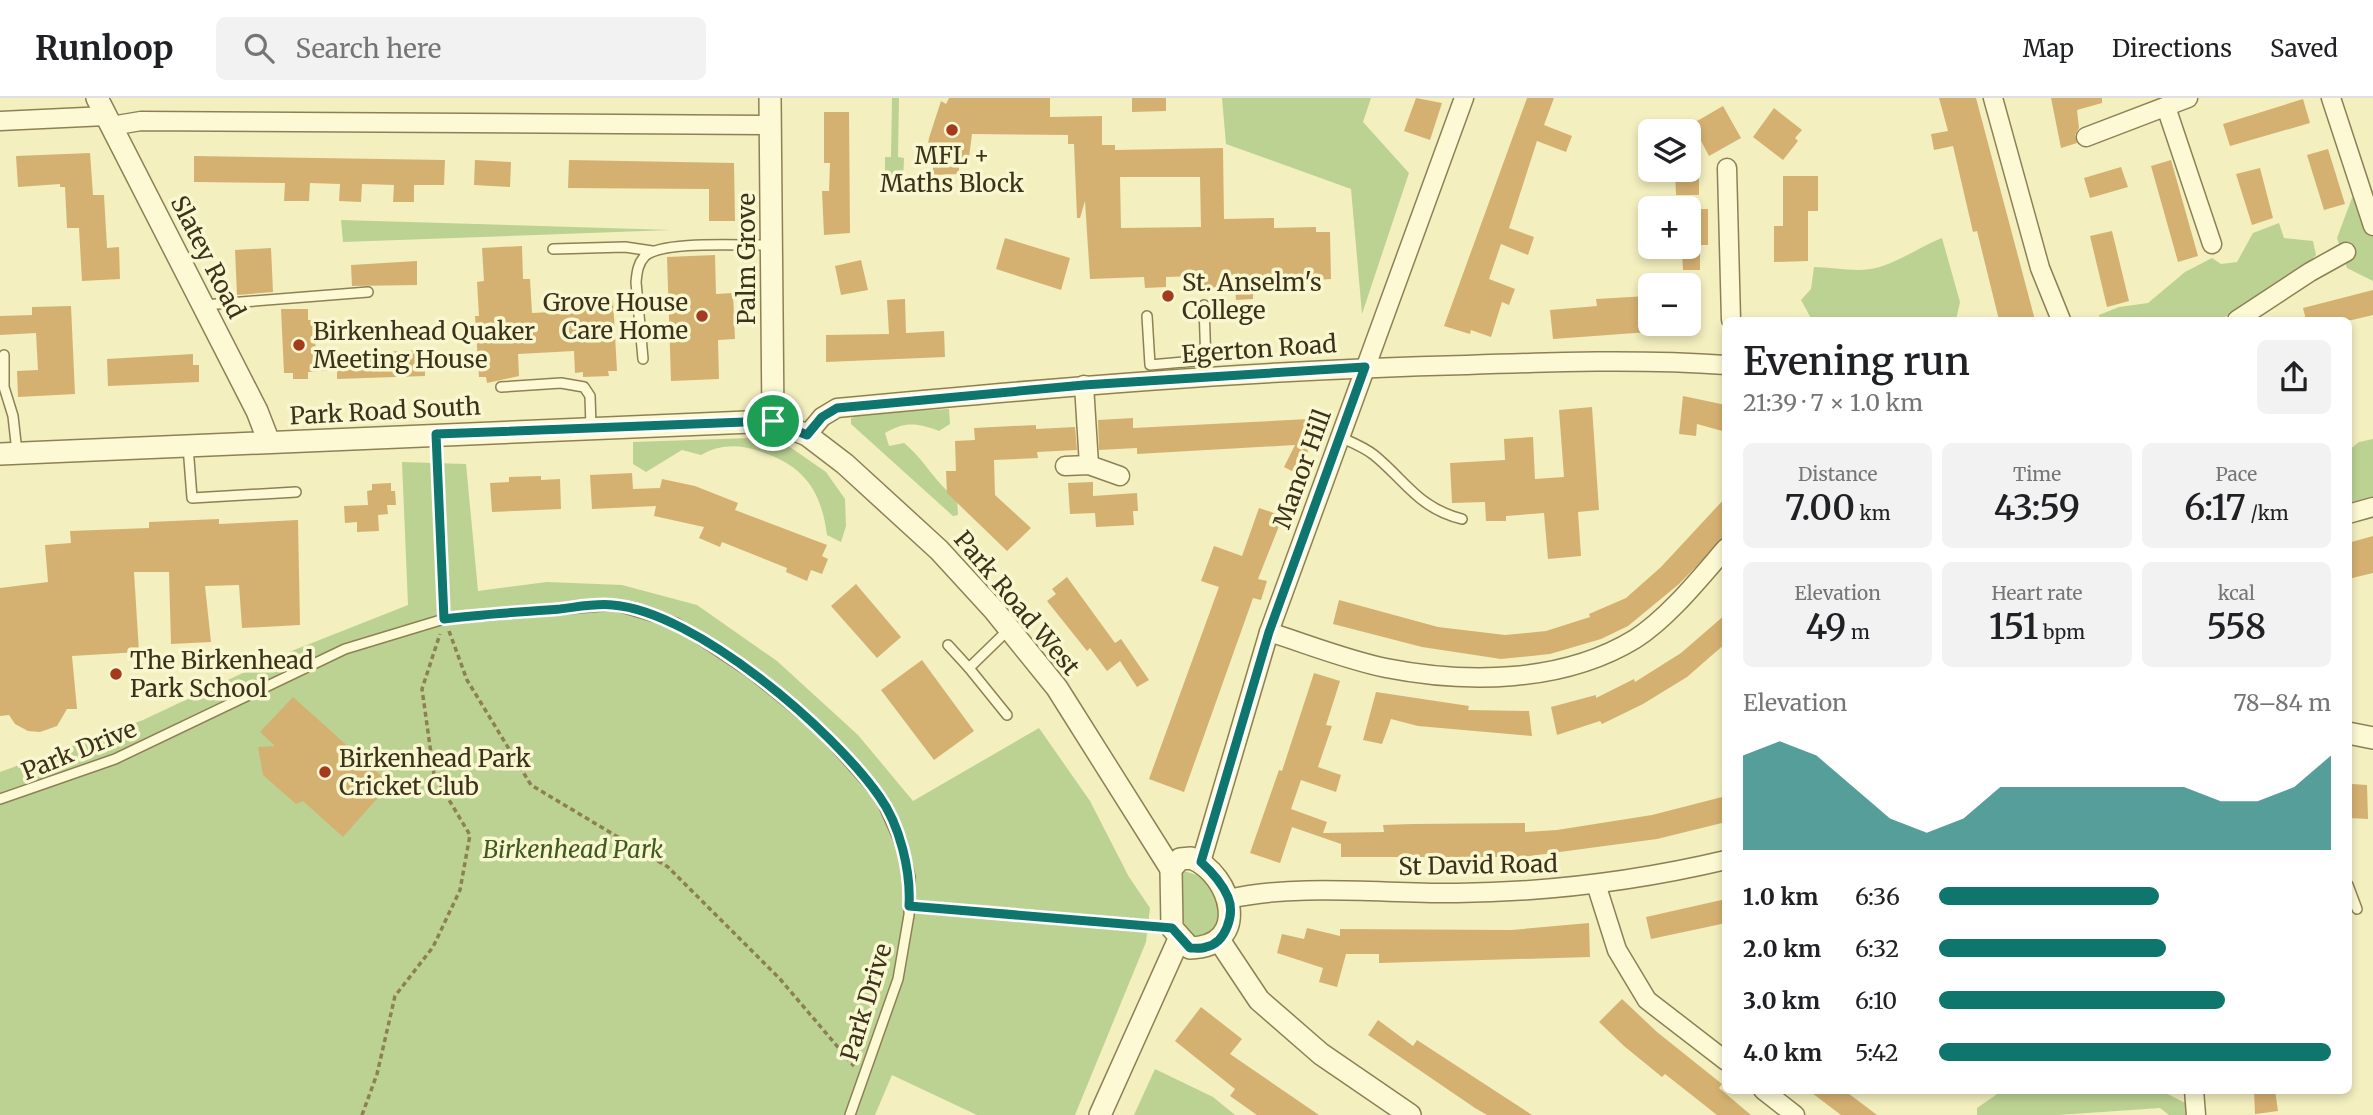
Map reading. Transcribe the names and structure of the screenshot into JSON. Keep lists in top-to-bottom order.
{
  "streets": {
    "street": [
      "Slatey Road",
      "Palm Grove",
      "Egerton Road",
      "Park Road South",
      "Manor Hill",
      "Park Road West",
      "St David Road"
    ],
    "lane": ["Park Drive"]
  },
  "crossings": [
    ["Slatey Road", "Park Road South"],
    ["Palm Grove", "Park Road South"],
    ["Palm Grove", "Park Road West"],
    ["Egerton Road", "Manor Hill"],
    ["Egerton Road", "Park Road West"],
    ["Park Road South", "Park Road West"],
    ["Manor Hill", "Park Road West"],
    ["Manor Hill", "St David Road"],
    ["Park Road West", "St David Road"]
  ],
  "parks": ["Birkenhead Park"],
  "places": [
    "MFL + Maths Block",
    "St. Anselm's College",
    "Grove House Care Home",
    "Birkenhead Quaker Meeting House",
    "The Birkenhead Park School",
    "Birkenhead Park Cricket Club"
  ],
  "page": {
    "header": "Runloop",
    "search": "Search here",
    "nav": ["Map", "Directions", "Saved"],
    "map_buttons": ["+", "−"],
    "heading": ["Evening run", "21:39 · 7 × 1.0 km"],
    "stats": [
      ["Distance", "7.00 km"],
      ["Time", "43:59"],
      ["Pace", "6:17 /km"],
      ["Elevation", "49 m"],
      ["Heart rate", "151 bpm"],
      ["kcal", "558"]
    ],
    "chart": ["Elevation", "78–84 m"],
    "list": [
      {
        "name": "1.0 km",
        "note": "6:36"
      },
      {
        "name": "2.0 km",
        "note": "6:32"
      },
      {
        "name": "3.0 km",
        "note": "6:10"
      },
      {
        "name": "4.0 km",
        "note": "5:42"
      }
    ]
  }
}
